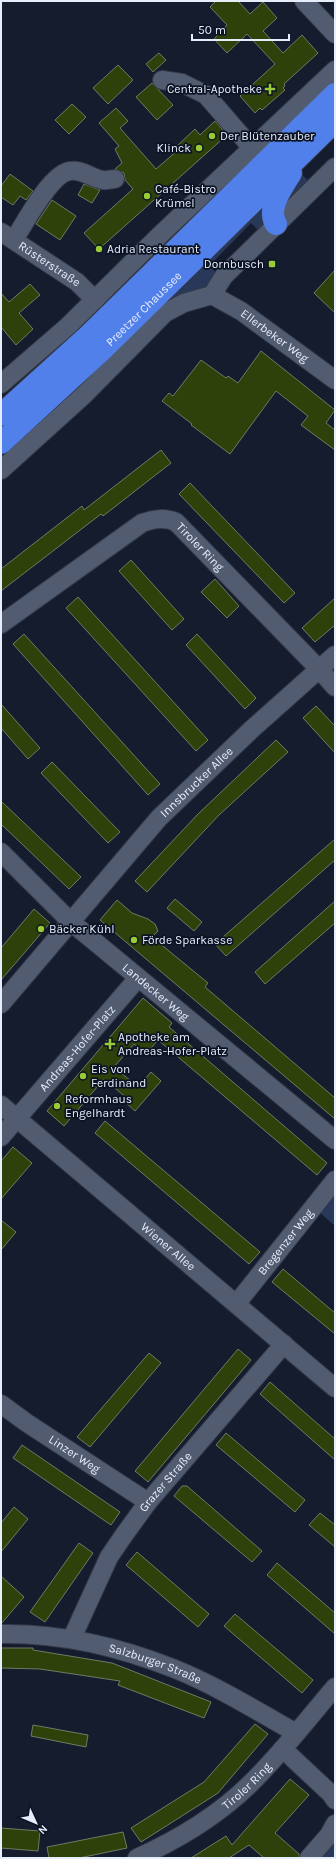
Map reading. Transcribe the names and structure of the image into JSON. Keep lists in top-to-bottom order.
{
  "streets": {
    "highway": ["Preetzer Chaussee"],
    "street": [
      "Rüsterstraße",
      "Ellerbeker Weg",
      "Tiroler Ring",
      "Innsbrucker Allee",
      "Landecker Weg",
      "Andreas-Hofer-Platz",
      "Bregenzer Weg",
      "Wiener Allee",
      "Linzer Weg",
      "Grazer Straße",
      "Salzburger Straße"
    ]
  },
  "crossings": [
    ["Preetzer Chaussee", "Ellerbeker Weg"],
    ["Tiroler Ring", "Innsbrucker Allee"],
    ["Tiroler Ring", "Salzburger Straße"],
    ["Innsbrucker Allee", "Landecker Weg"],
    ["Landecker Weg", "Andreas-Hofer-Platz"],
    ["Andreas-Hofer-Platz", "Wiener Allee"],
    ["Bregenzer Weg", "Wiener Allee"],
    ["Wiener Allee", "Grazer Straße"],
    ["Linzer Weg", "Grazer Straße"],
    ["Grazer Straße", "Salzburger Straße"]
  ],
  "places": {
    "health": ["Central-Apotheke", "Apotheke am Andreas-Hofer-Platz"],
    "other": [
      "Der Blütenzauber",
      "Klinck",
      "Café-Bistro Krümel",
      "Adria Restaurant",
      "Bäcker Kühl",
      "Förde Sparkasse",
      "Eis von Ferdinand",
      "Reformhaus Engelhardt"
    ],
    "transit": ["Dornbusch"]
  },
  "scale_bar": "50 m",
  "north": "bottom right"
}
